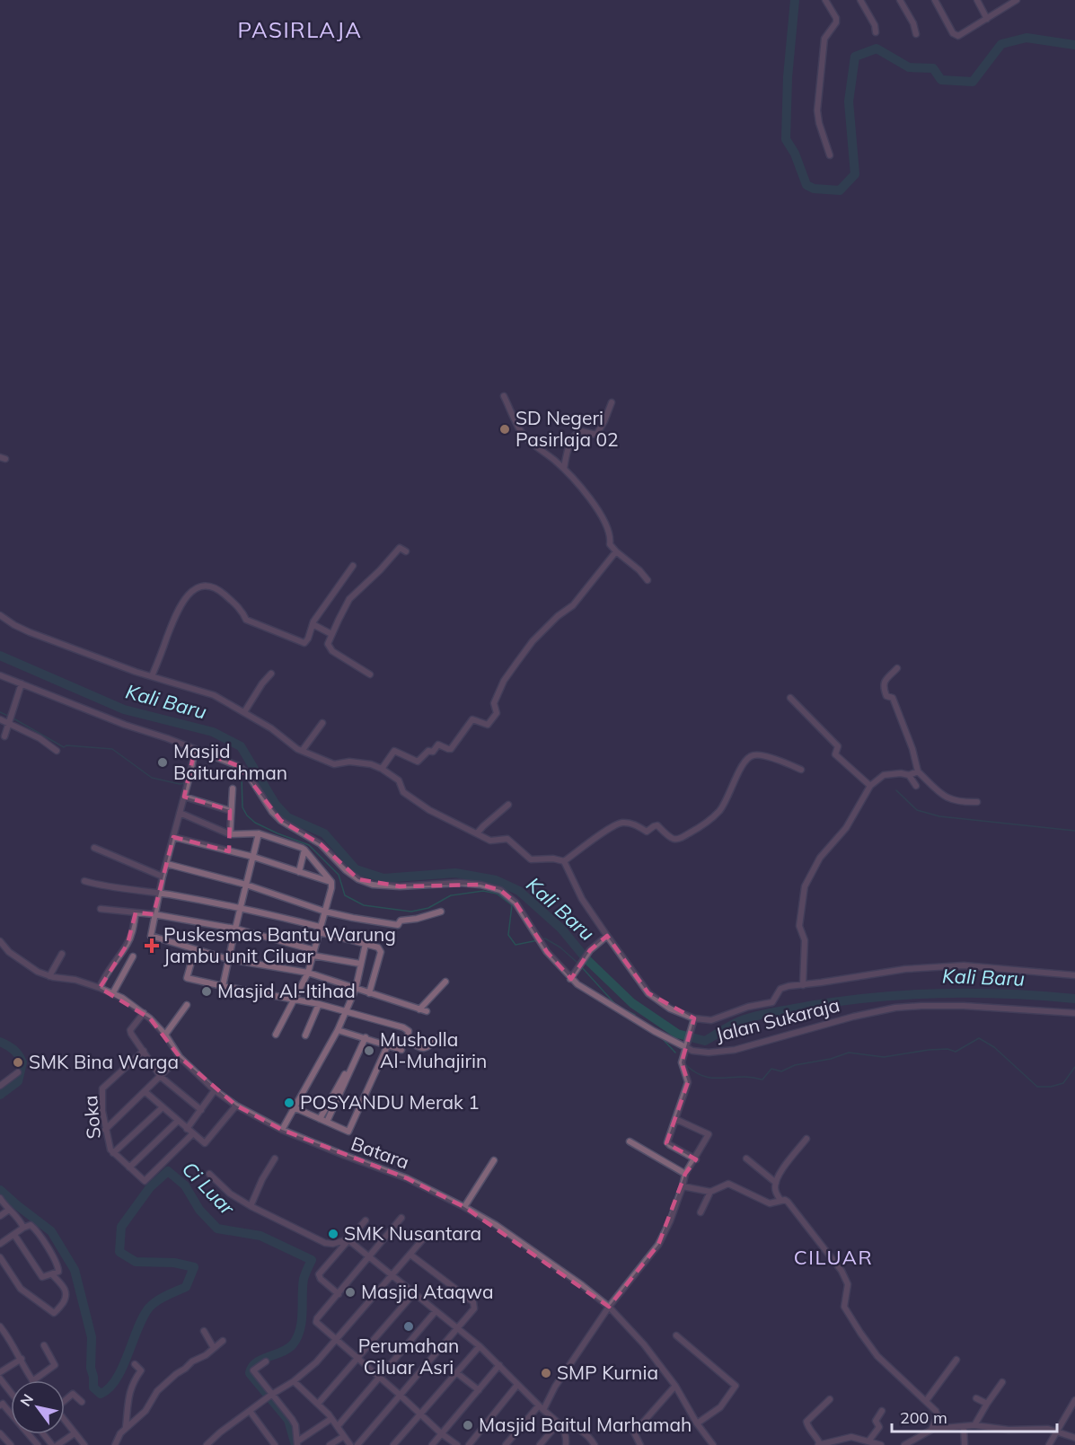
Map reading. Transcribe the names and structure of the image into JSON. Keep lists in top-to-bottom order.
{
  "streets": {
    "street": ["Jalan Sukaraja", "Soka", "Batara"]
  },
  "districts": ["PASIRLAJA", "CILUAR"],
  "water": ["Kali Baru", "Ci Luar"],
  "places": {
    "other": [
      "SD Negeri Pasirlaja 02",
      "Masjid Baiturahman",
      "Masjid Al-Itihad",
      "Musholla Al-Muhajirin",
      "SMK Bina Warga",
      "POSYANDU Merak 1",
      "SMK Nusantara",
      "Masjid Ataqwa",
      "Perumahan Ciluar Asri",
      "SMP Kurnia",
      "Masjid Baitul Marhamah"
    ],
    "health": ["Puskesmas Bantu Warung Jambu unit Ciluar"]
  },
  "scale_bar": "200 m",
  "north": "top left"
}
